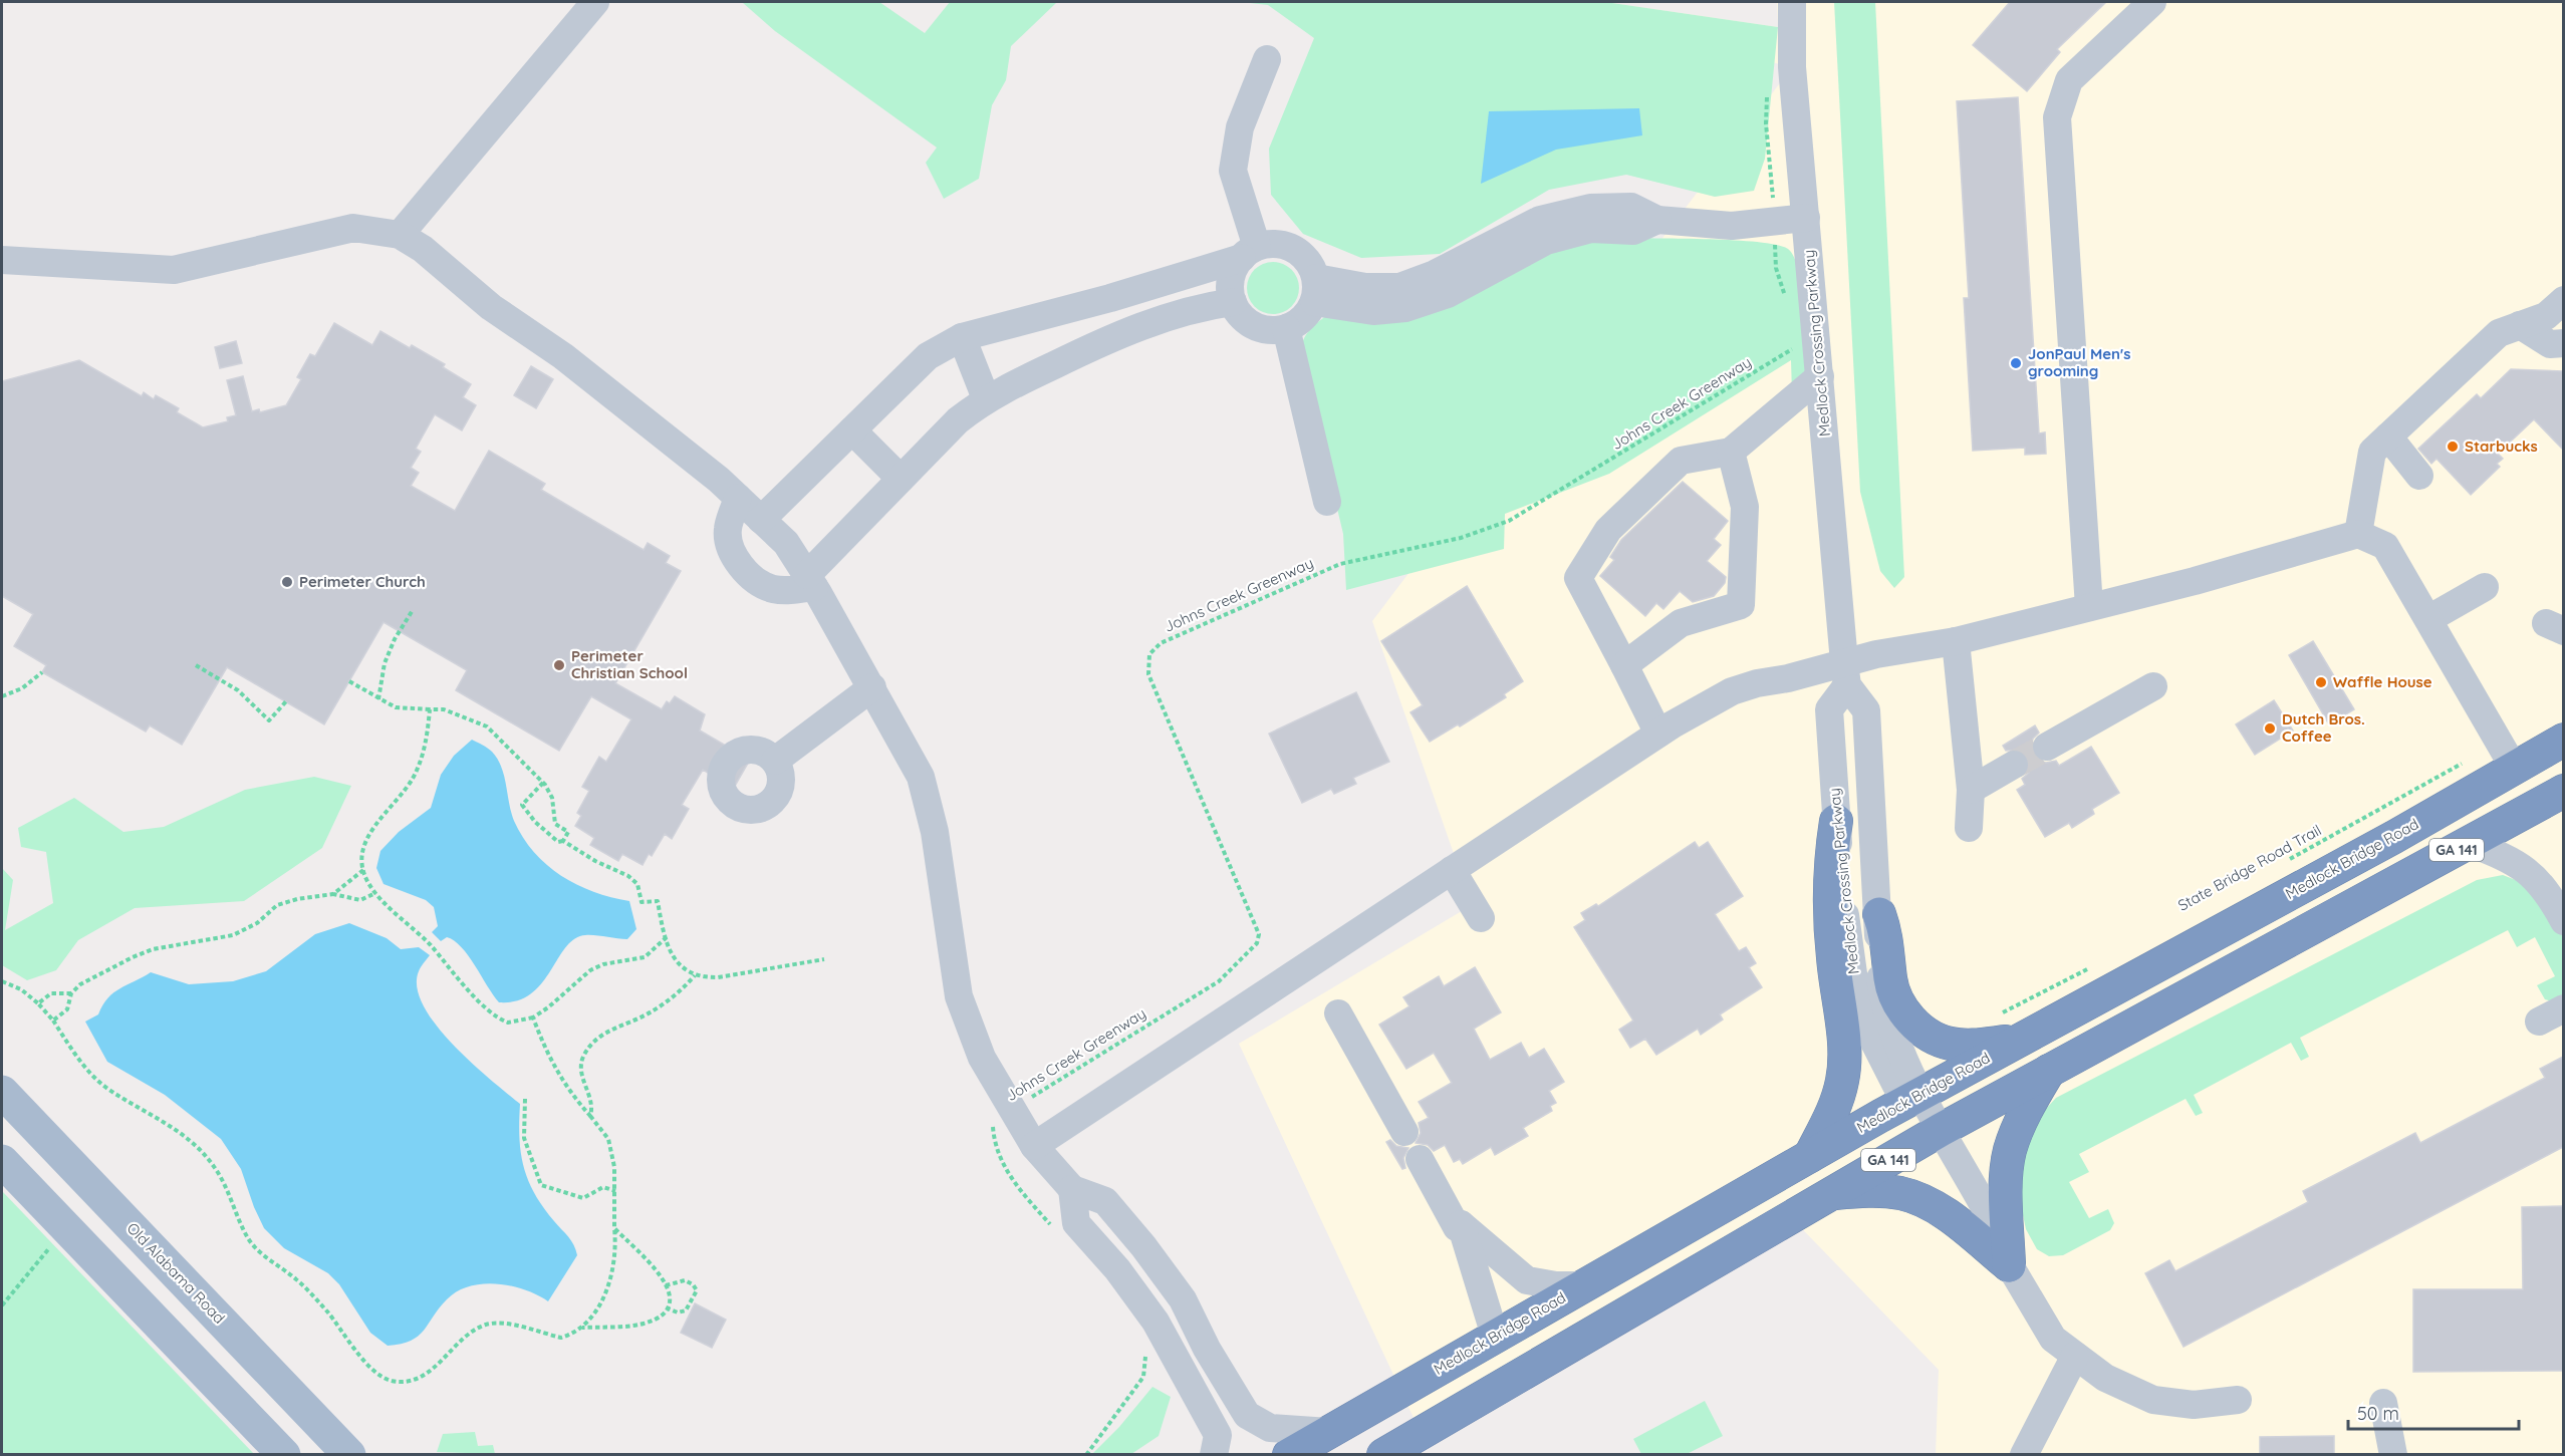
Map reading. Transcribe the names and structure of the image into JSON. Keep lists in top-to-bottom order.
{
  "streets": {
    "highway": ["GA 141", "Medlock Bridge Road"],
    "main road": ["Old Alabama Road"],
    "street": ["Medlock Crossing Parkway"],
    "path": ["Johns Creek Greenway", "State Bridge Road Trail"]
  },
  "crossings": [
    ["Medlock Crossing Parkway", "GA 141"],
    ["Medlock Crossing Parkway", "Medlock Bridge Road"],
    ["Medlock Bridge Road", "State Bridge Road Trail"]
  ],
  "places": [
    "JonPaul Men's grooming",
    "Starbucks",
    "Perimeter Church",
    "Perimeter Christian School",
    "Waffle House",
    "Dutch Bros. Coffee"
  ],
  "scale_bar": "50 m"
}
